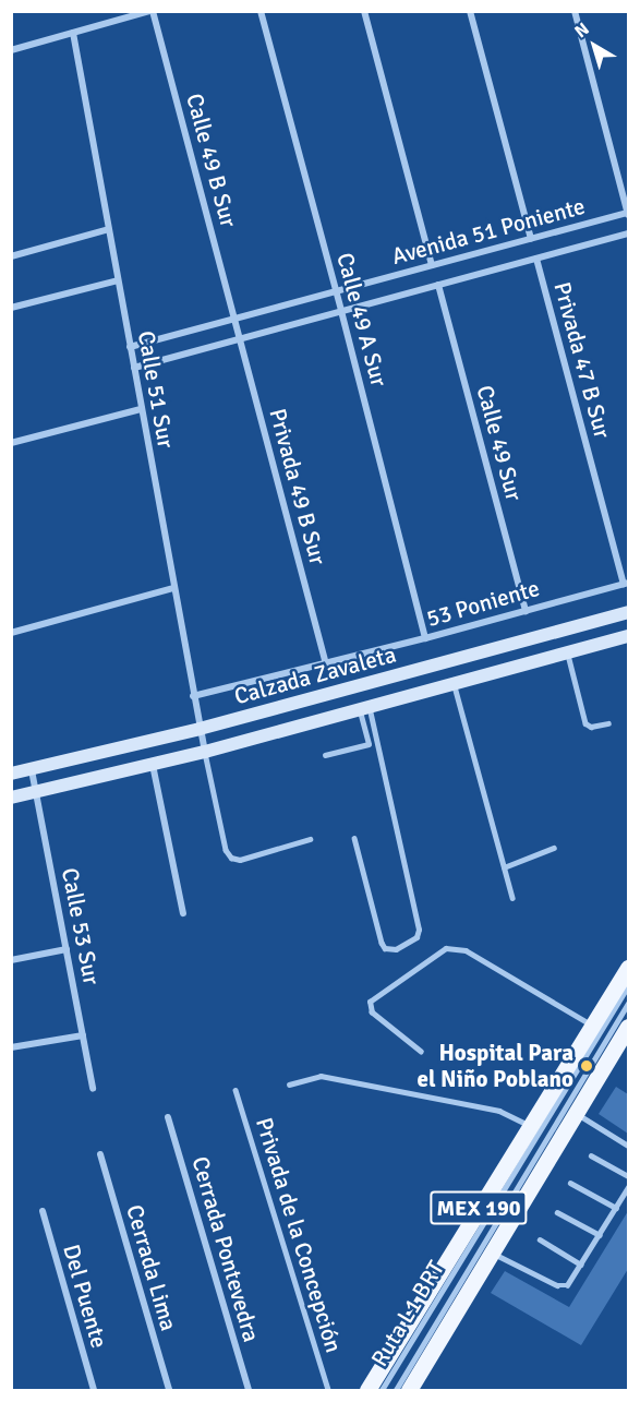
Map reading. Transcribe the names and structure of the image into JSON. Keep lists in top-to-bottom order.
{
  "streets": {
    "main road": ["Calzada Zavaleta", "MEX 190"],
    "street": [
      "Calle 49 B Sur",
      "Avenida 51 Poniente",
      "Calle 49 A Sur",
      "Privada 47 B Sur",
      "Calle 51 Sur",
      "Calle 49 Sur",
      "Privada 49 B Sur",
      "53 Poniente",
      "Calle 53 Sur",
      "Cerrada Pontevedra",
      "Cerrada Lima",
      "Del Puente"
    ],
    "lane": ["Privada de la Concepción", "Ruta L1 BRT"]
  },
  "crossings": [
    ["Calle 49 B Sur", "Avenida 51 Poniente"],
    ["Calle 49 B Sur", "Privada 49 B Sur"],
    ["Avenida 51 Poniente", "Calle 49 A Sur"],
    ["Avenida 51 Poniente", "Privada 47 B Sur"],
    ["Avenida 51 Poniente", "Calle 51 Sur"],
    ["Avenida 51 Poniente", "Calle 49 Sur"],
    ["Avenida 51 Poniente", "Privada 49 B Sur"],
    ["Calle 49 A Sur", "53 Poniente"],
    ["Privada 47 B Sur", "53 Poniente"],
    ["Calle 51 Sur", "53 Poniente"],
    ["Calle 51 Sur", "Calzada Zavaleta"],
    ["Calle 49 Sur", "53 Poniente"],
    ["Privada 49 B Sur", "53 Poniente"],
    ["Calzada Zavaleta", "Calle 53 Sur"]
  ],
  "places": ["Hospital Para el Niño Poblano"],
  "north": "top left"
}
